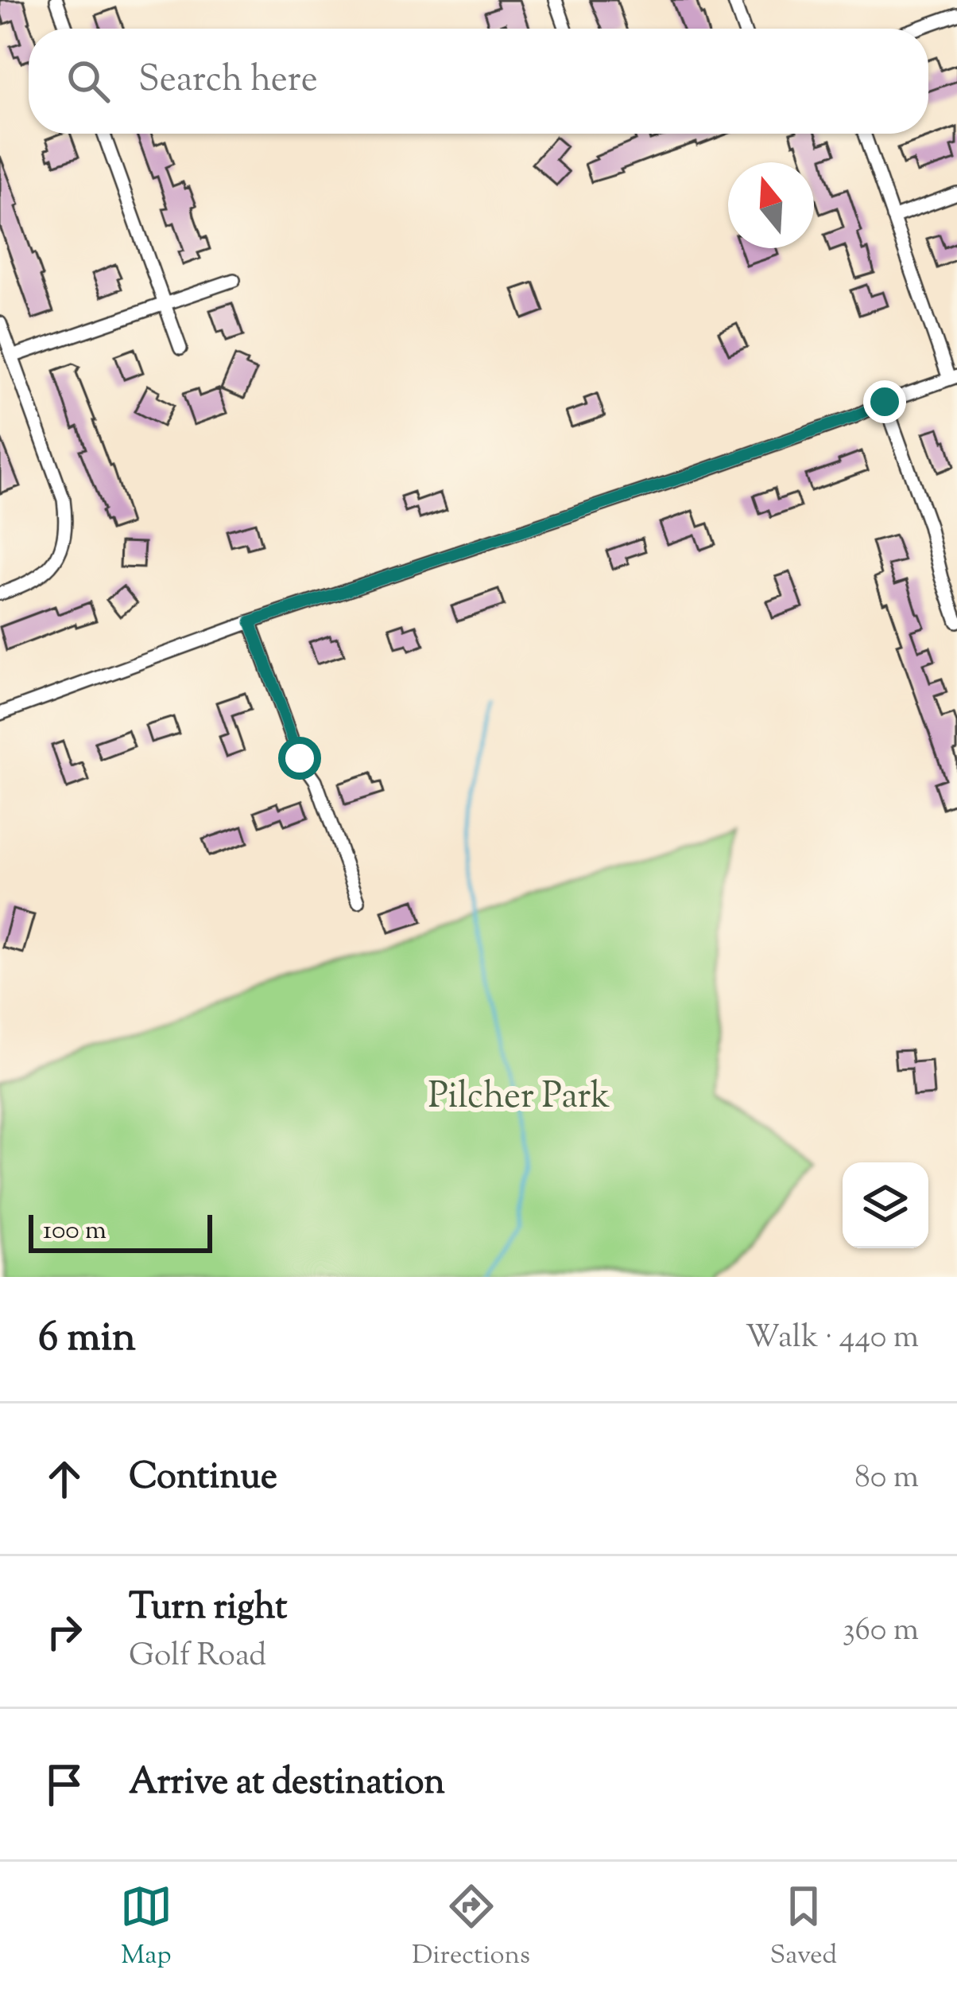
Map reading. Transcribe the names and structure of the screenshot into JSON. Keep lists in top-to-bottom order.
{
  "parks": ["Pilcher Park"],
  "scale_bar": "100 m",
  "north": "top",
  "page": {
    "search": "Search here",
    "scale": "100 m",
    "heading": ["6 min", "Walk · 440 m"],
    "list": [
      ["Continue", "80 m"],
      ["Turn right", "Golf Road", "360 m"],
      "Arrive at destination"
    ],
    "nav": ["Map", "Directions", "Saved"]
  }
}
